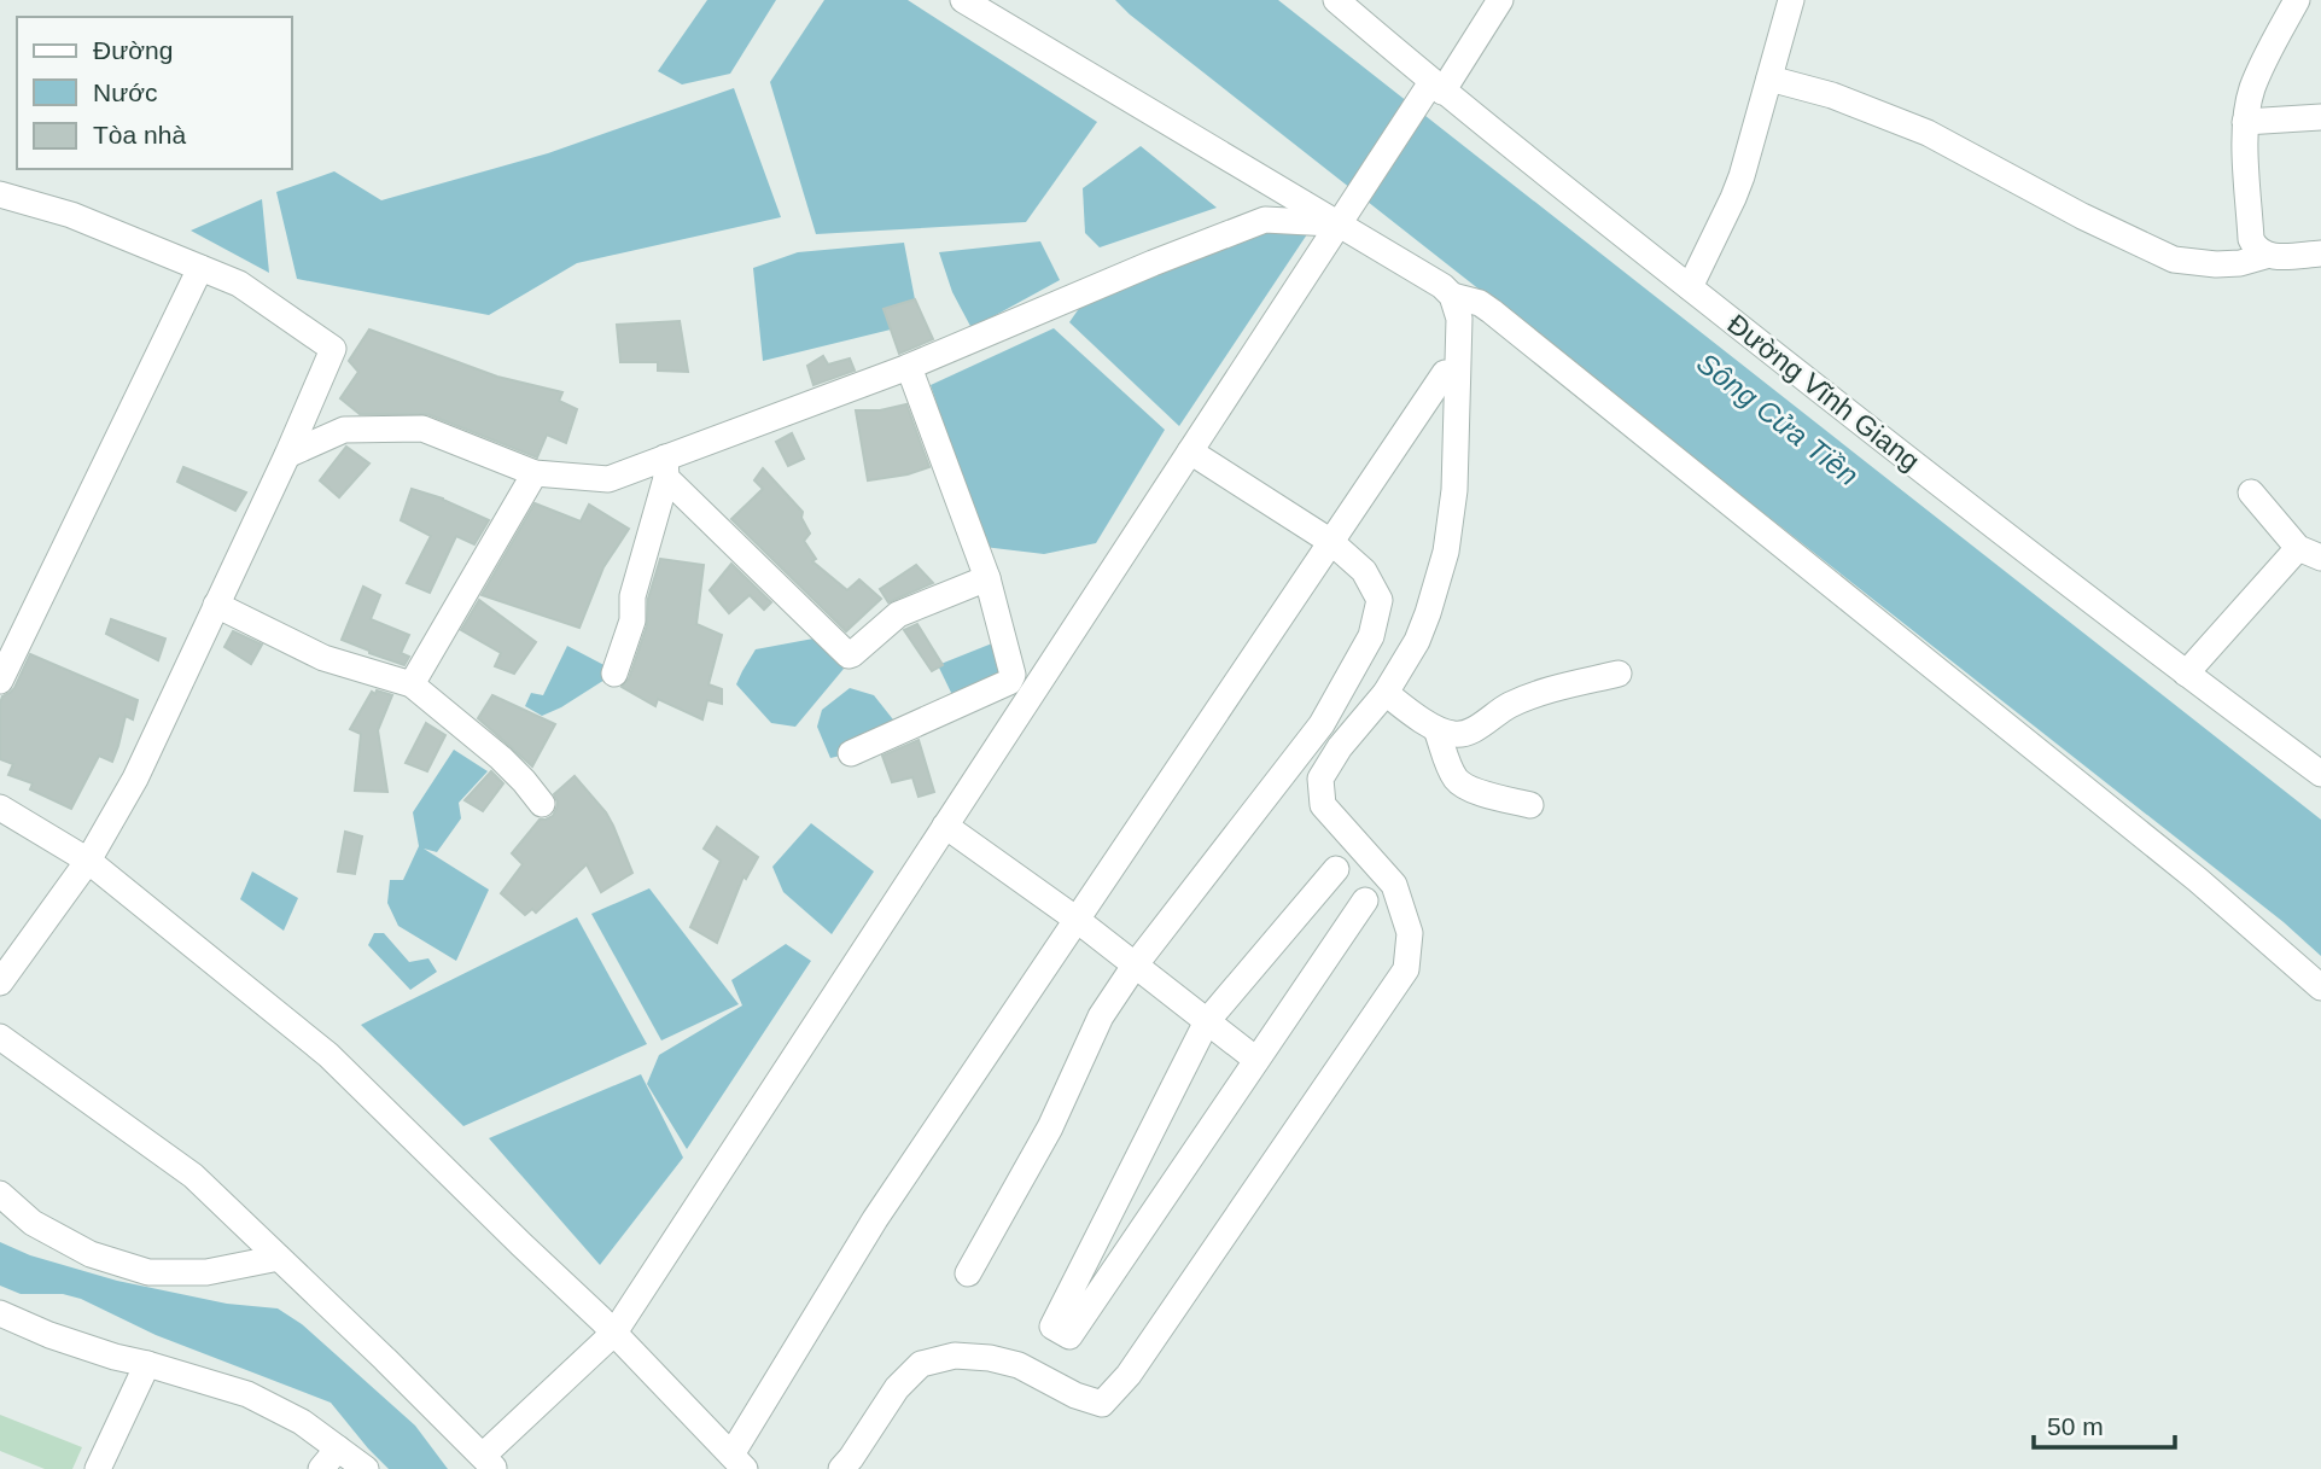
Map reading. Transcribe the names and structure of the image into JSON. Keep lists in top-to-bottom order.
{
  "streets": {
    "street": ["Đường Vĩnh Giang"]
  },
  "water": ["Sông Cửa Tiền"],
  "legend": ["Đường", "Nước", "Tòa nhà"],
  "scale_bar": "50 m"
}
